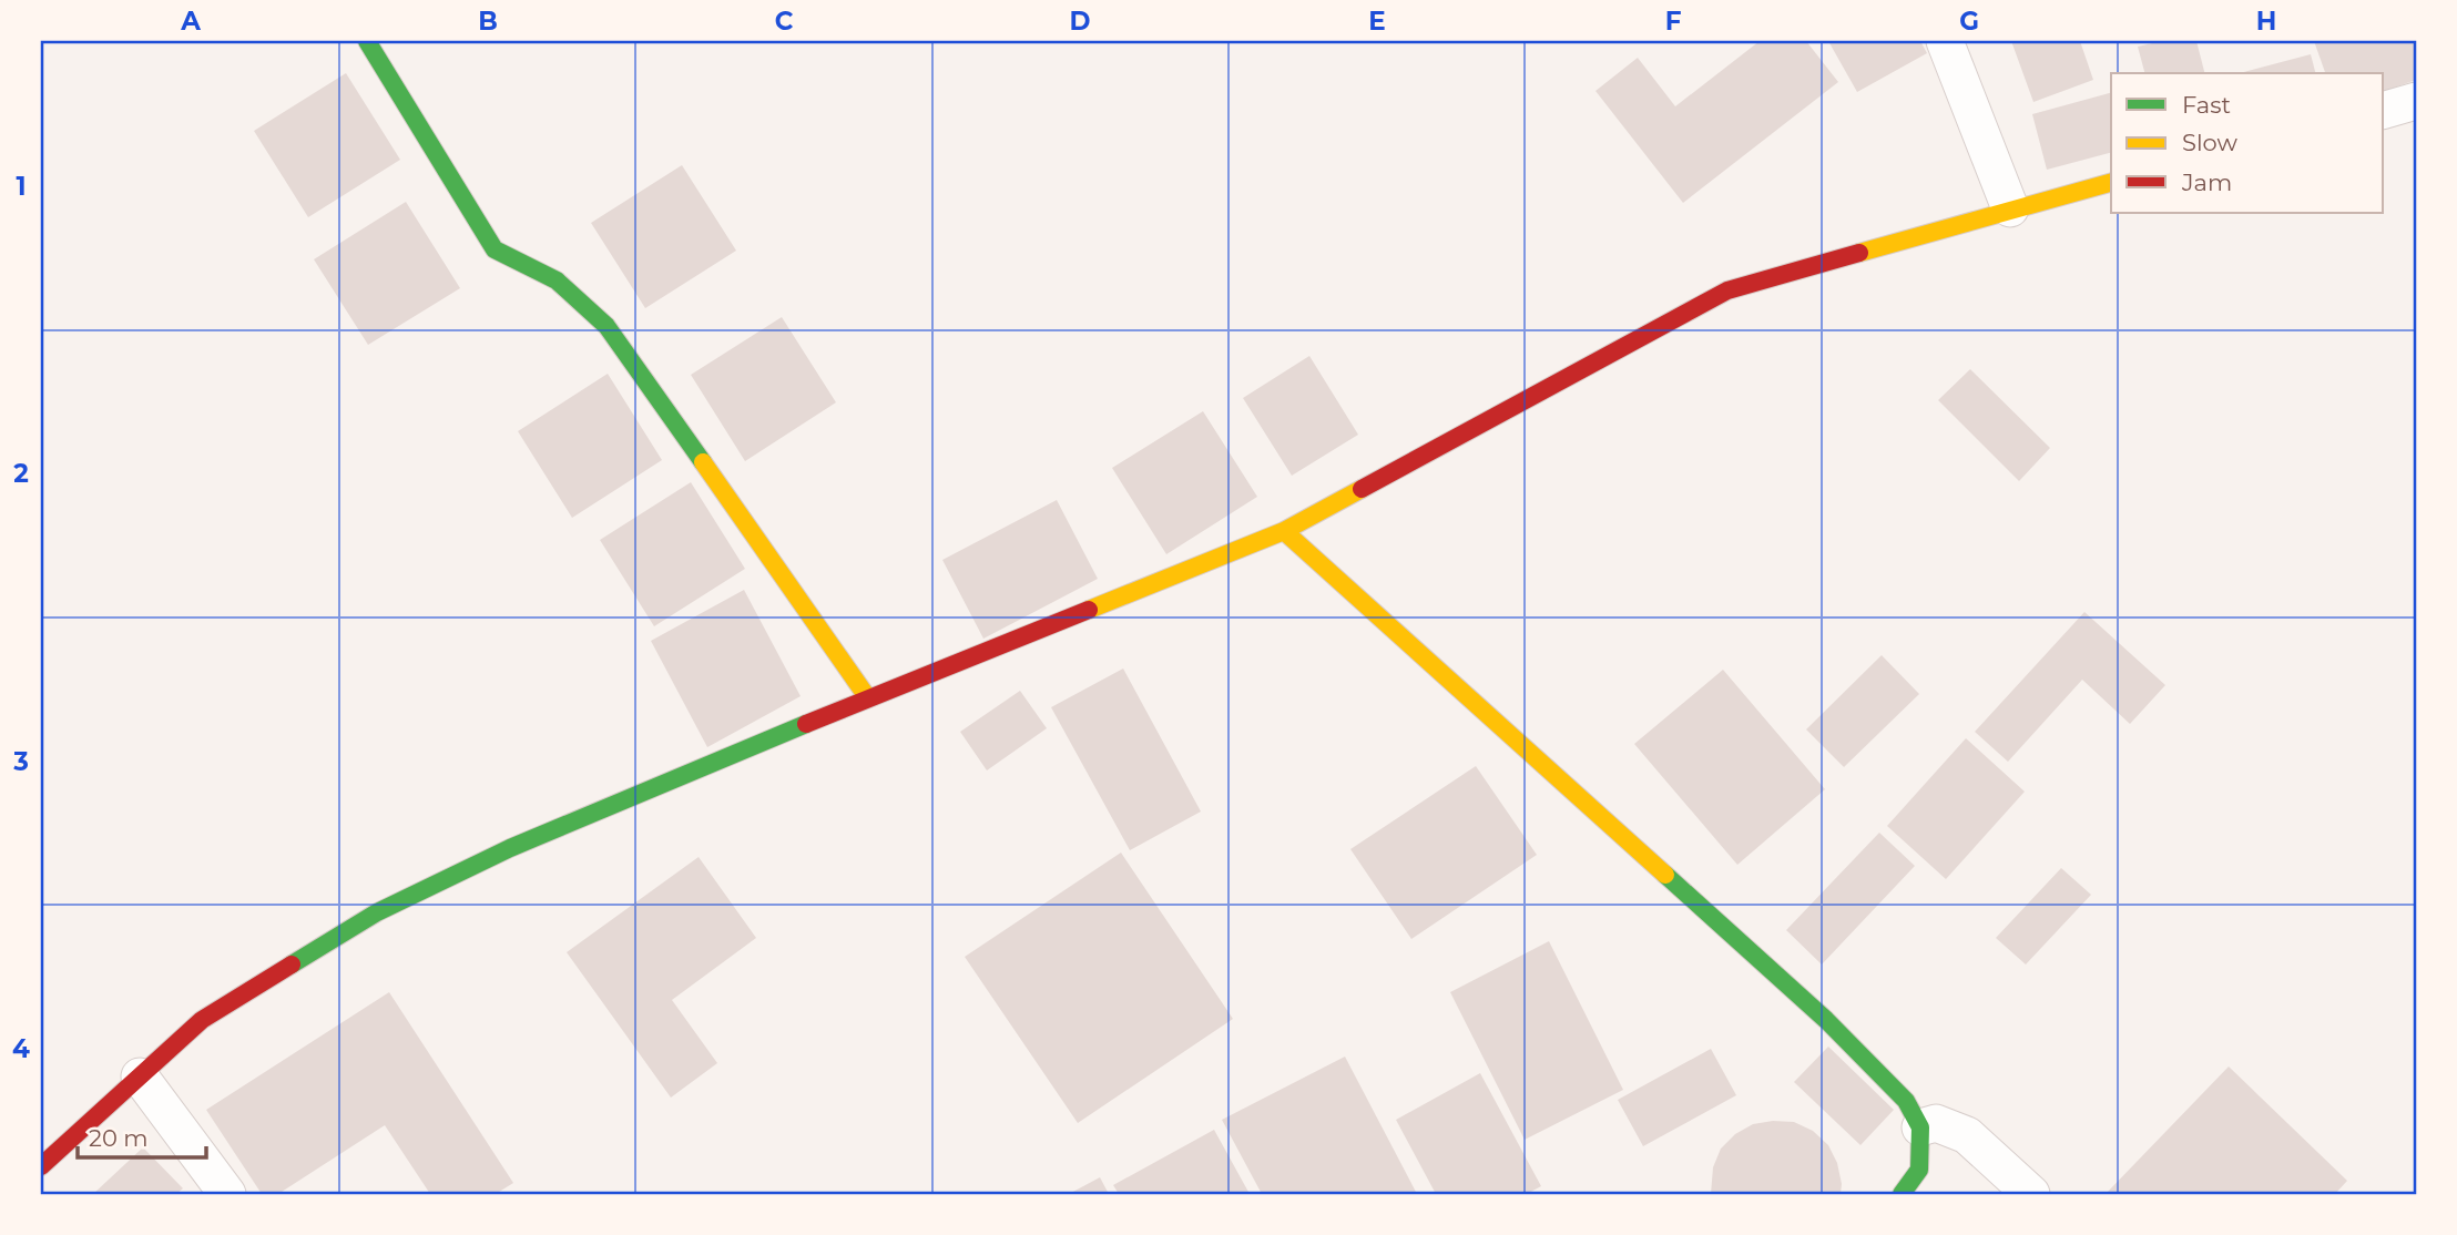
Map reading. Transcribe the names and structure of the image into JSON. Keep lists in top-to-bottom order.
{
  "legend": ["Fast", "Slow", "Jam"],
  "scale_bar": "20 m",
  "grid": {
    "columns": [
      "A",
      "B",
      "C",
      "D",
      "E",
      "F",
      "G",
      "H"
    ],
    "rows": [
      "1",
      "2",
      "3",
      "4"
    ]
  }
}
